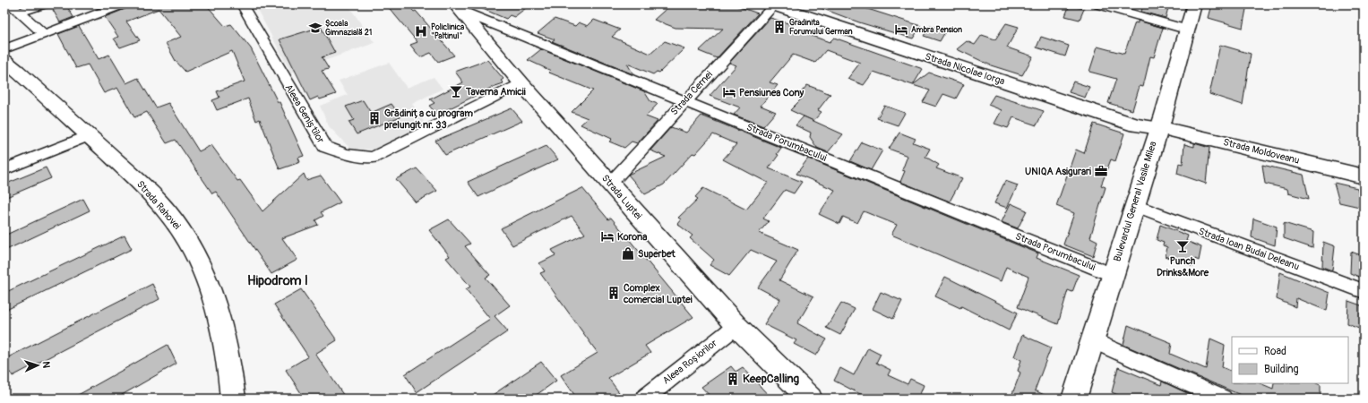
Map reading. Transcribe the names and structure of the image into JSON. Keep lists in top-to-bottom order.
{
  "streets": {
    "main road": [
      "Strada Nicolae Iorga",
      "Strada Moldoveanu",
      "Strada Luptei",
      "Bulevardul General Vasile Milea",
      "Strada Rahovei"
    ],
    "street": [
      "Strada Cernei",
      "Aleea Geniștilor",
      "Strada Porumbacului",
      "Strada Ioan Budai Deleanu",
      "Aleea Roșiorilor"
    ]
  },
  "crossings": [
    ["Strada Nicolae Iorga", "Strada Cernei"],
    ["Strada Nicolae Iorga", "Strada Moldoveanu"],
    ["Strada Nicolae Iorga", "Bulevardul General Vasile Milea"],
    ["Strada Cernei", "Strada Porumbacului"],
    ["Strada Cernei", "Strada Luptei"],
    ["Aleea Geniștilor", "Strada Luptei"],
    ["Strada Porumbacului", "Strada Luptei"],
    ["Strada Porumbacului", "Bulevardul General Vasile Milea"],
    ["Strada Moldoveanu", "Bulevardul General Vasile Milea"],
    ["Strada Luptei", "Aleea Roșiorilor"],
    ["Bulevardul General Vasile Milea", "Strada Ioan Budai Deleanu"]
  ],
  "districts": ["Hipodrom I"],
  "places": {
    "building": [
      "Gradinita Forumului German",
      "Grădinița cu program prelungit nr. 33",
      "Complex comercial Luptei",
      "KeepCalling"
    ],
    "school or university": ["Școala Gimnazială 21"],
    "hotel": ["Ambra Pension", "Pensiunea Cony", "Korona"],
    "hospital": ["Policlinica \"Paltinul\""],
    "bar": ["Taverna Amicii", "Punch Drinks&More"],
    "office": ["UNIQA Asigurari"],
    "shop": ["Superbet"]
  },
  "legend": ["Road", "Building"],
  "north": "right"
}
